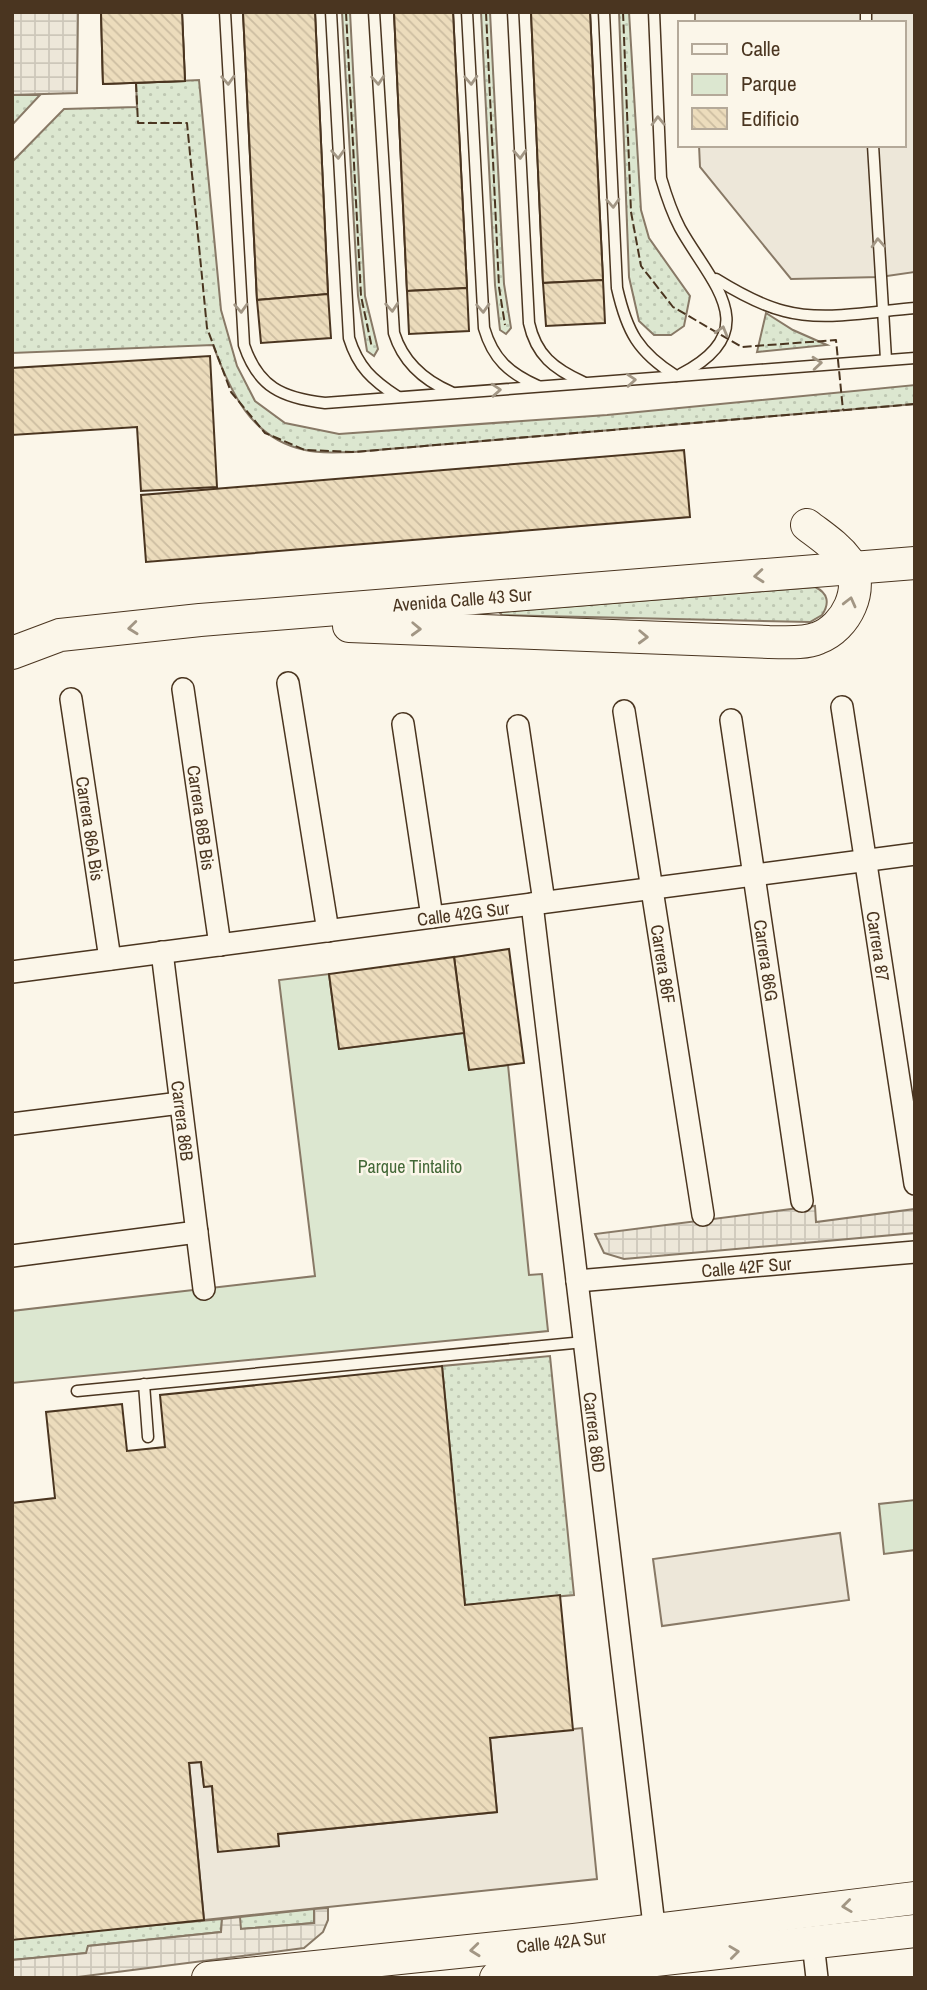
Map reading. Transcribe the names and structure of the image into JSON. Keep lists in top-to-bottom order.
{
  "streets": {
    "main road": ["Avenida Calle 43 Sur", "Calle 42A Sur"],
    "street": [
      "Carrera 86B Bis",
      "Carrera 86A Bis",
      "Calle 42G Sur",
      "Carrera 87",
      "Carrera 86G",
      "Carrera 86F",
      "Carrera 86B",
      "Calle 42F Sur",
      "Carrera 86D"
    ]
  },
  "crossings": [
    ["Carrera 86B Bis", "Calle 42G Sur"],
    ["Carrera 86A Bis", "Calle 42G Sur"],
    ["Calle 42G Sur", "Carrera 87"],
    ["Calle 42G Sur", "Carrera 86G"],
    ["Calle 42G Sur", "Carrera 86F"],
    ["Calle 42G Sur", "Carrera 86B"],
    ["Calle 42G Sur", "Carrera 86D"],
    ["Calle 42F Sur", "Carrera 86D"],
    ["Carrera 86D", "Calle 42A Sur"]
  ],
  "parks": ["Parque Tintalito"],
  "legend": ["Calle", "Parque", "Edificio"]
}
